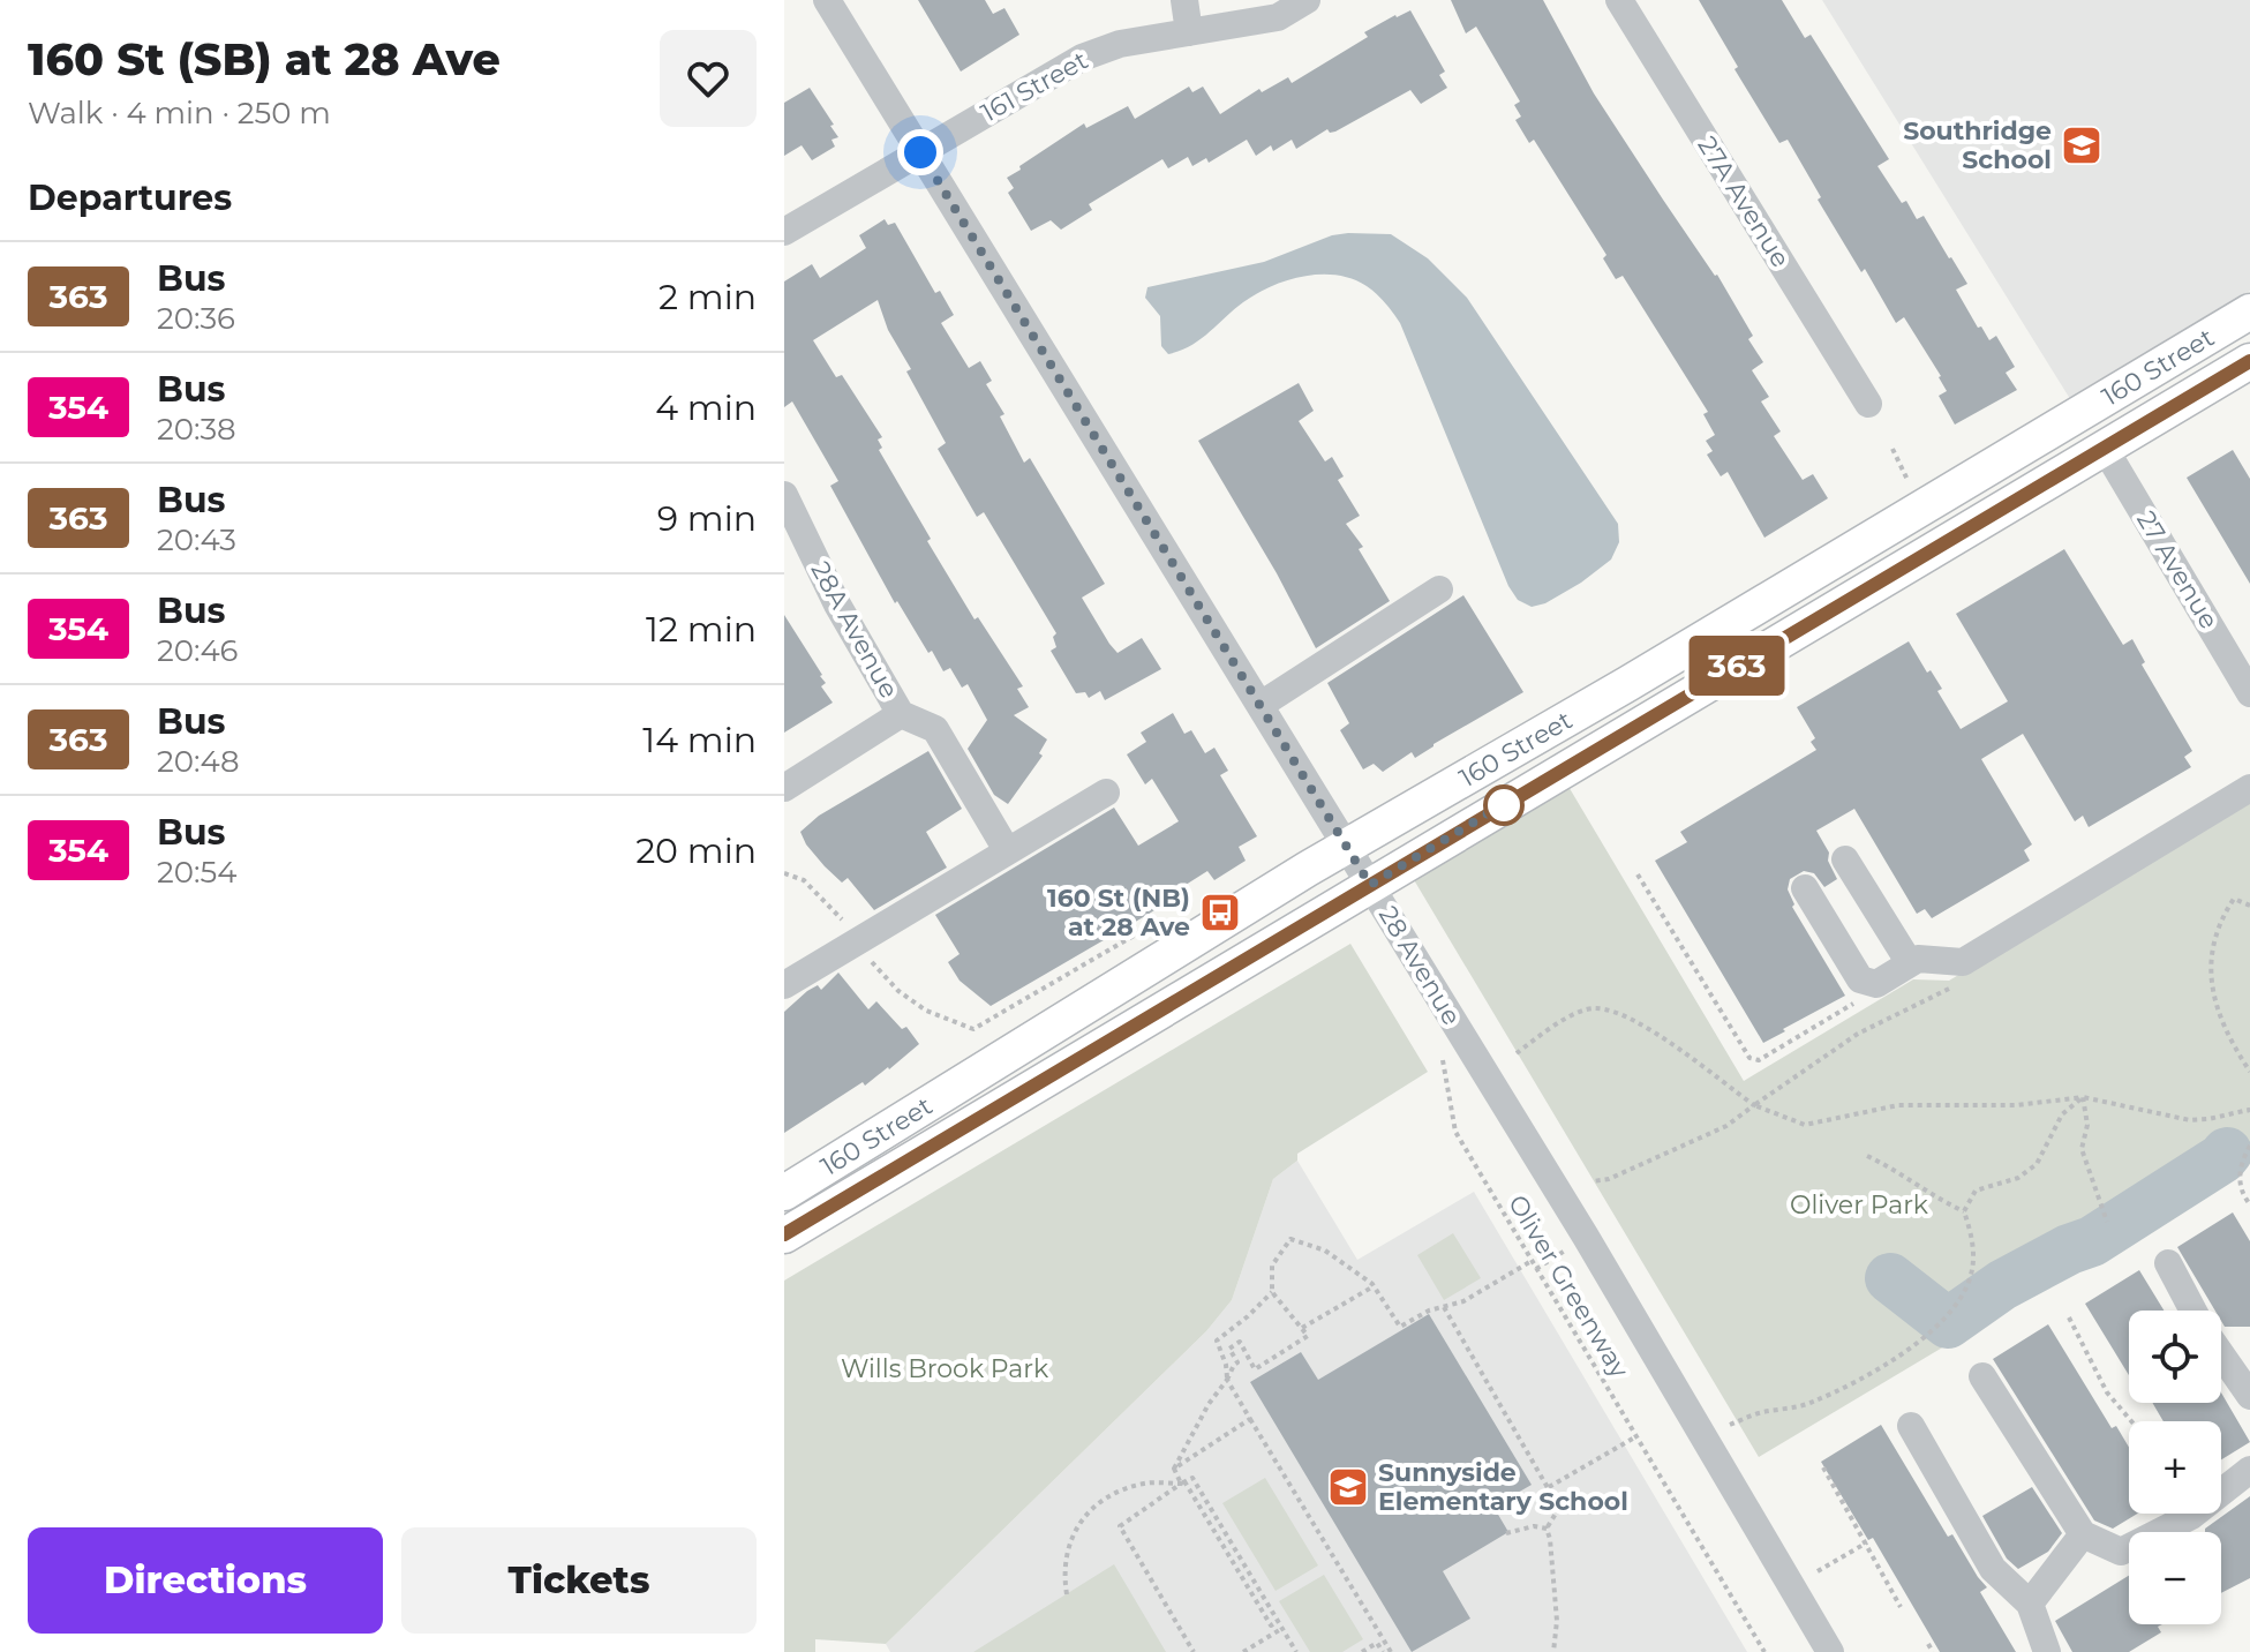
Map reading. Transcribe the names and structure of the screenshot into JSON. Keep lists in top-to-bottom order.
{
  "streets": {
    "main road": ["160 Street"],
    "street": [
      "161 Street",
      "27A Avenue",
      "27 Avenue",
      "28A Avenue",
      "28 Avenue"
    ],
    "path": ["Oliver Greenway"]
  },
  "crossings": [
    ["161 Street", "28 Avenue"],
    ["160 Street", "27 Avenue"],
    ["160 Street", "28 Avenue"]
  ],
  "parks": ["Oliver Park", "Wills Brook Park"],
  "places": {
    "school or university": ["Southridge School", "Sunnyside Elementary School"],
    "bus stop": ["160 St (NB) at 28 Ave"]
  },
  "lines": ["bus line 363"],
  "page": {
    "heading": [
      ["160 St (SB) at 28 Ave", "Walk · 4 min · 250 m"],
      "Departures"
    ],
    "on_map": "363",
    "list": [
      {
        "mark": "363",
        "name": "Bus",
        "note": "20:36",
        "value": "2 min"
      },
      {
        "mark": "354",
        "name": "Bus",
        "note": "20:38",
        "value": "4 min"
      },
      {
        "mark": "363",
        "name": "Bus",
        "note": "20:43",
        "value": "9 min"
      },
      {
        "mark": "354",
        "name": "Bus",
        "note": "20:46",
        "value": "12 min"
      },
      {
        "mark": "363",
        "name": "Bus",
        "note": "20:48",
        "value": "14 min"
      },
      {
        "mark": "354",
        "name": "Bus",
        "note": "20:54",
        "value": "20 min"
      }
    ],
    "map_buttons": ["+", "−"],
    "buttons": ["Directions", "Tickets"]
  }
}
